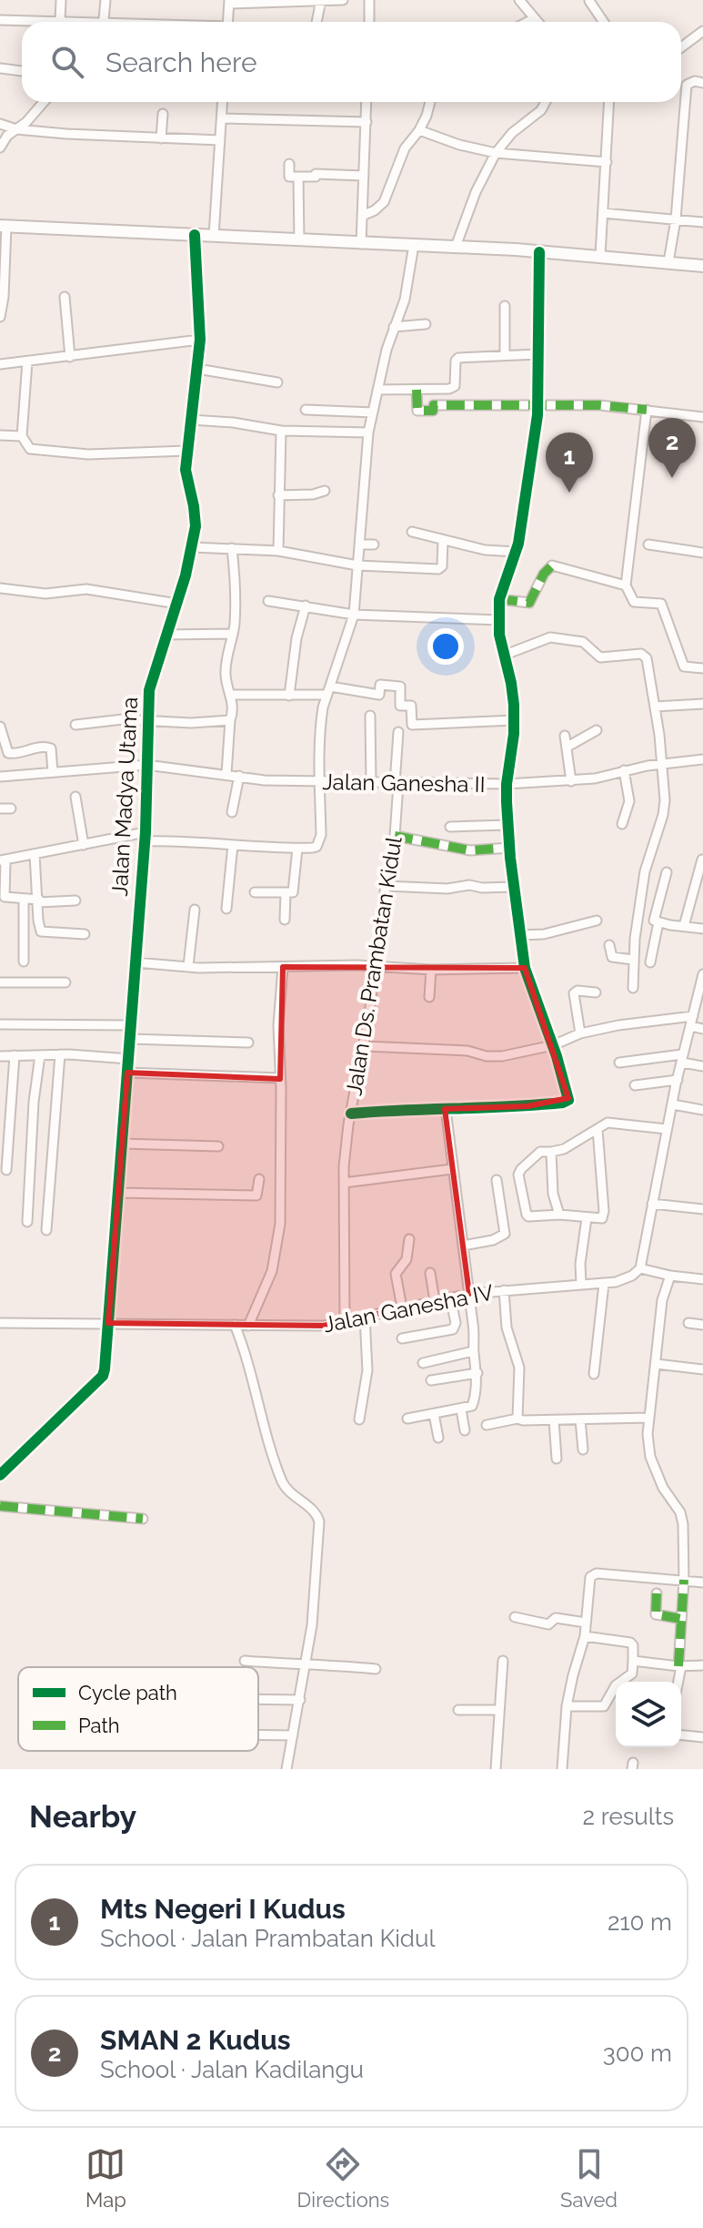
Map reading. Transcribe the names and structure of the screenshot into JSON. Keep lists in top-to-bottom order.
{
  "streets": {
    "street": [
      "Jalan Ganesha II",
      "Jalan Madya Utama",
      "Jalan Ds. Prambatan Kidul",
      "Jalan Ganesha IV"
    ]
  },
  "crossings": [
    ["Jalan Ganesha II", "Jalan Madya Utama"],
    ["Jalan Ganesha II", "Jalan Ds. Prambatan Kidul"],
    ["Jalan Madya Utama", "Jalan Ganesha IV"],
    ["Jalan Ds. Prambatan Kidul", "Jalan Ganesha IV"]
  ],
  "legend": ["Cycle path", "Path"],
  "page": {
    "search": "Search here",
    "pins": ["2", "1"],
    "heading": ["Nearby", "2 results"],
    "list": [
      {
        "mark": "1",
        "name": "Mts Negeri I Kudus",
        "note": "School · Jalan Prambatan Kidul",
        "value": "210 m"
      },
      {
        "mark": "2",
        "name": "SMAN 2 Kudus",
        "note": "School · Jalan Kadilangu",
        "value": "300 m"
      }
    ],
    "nav": ["Map", "Directions", "Saved"]
  }
}
